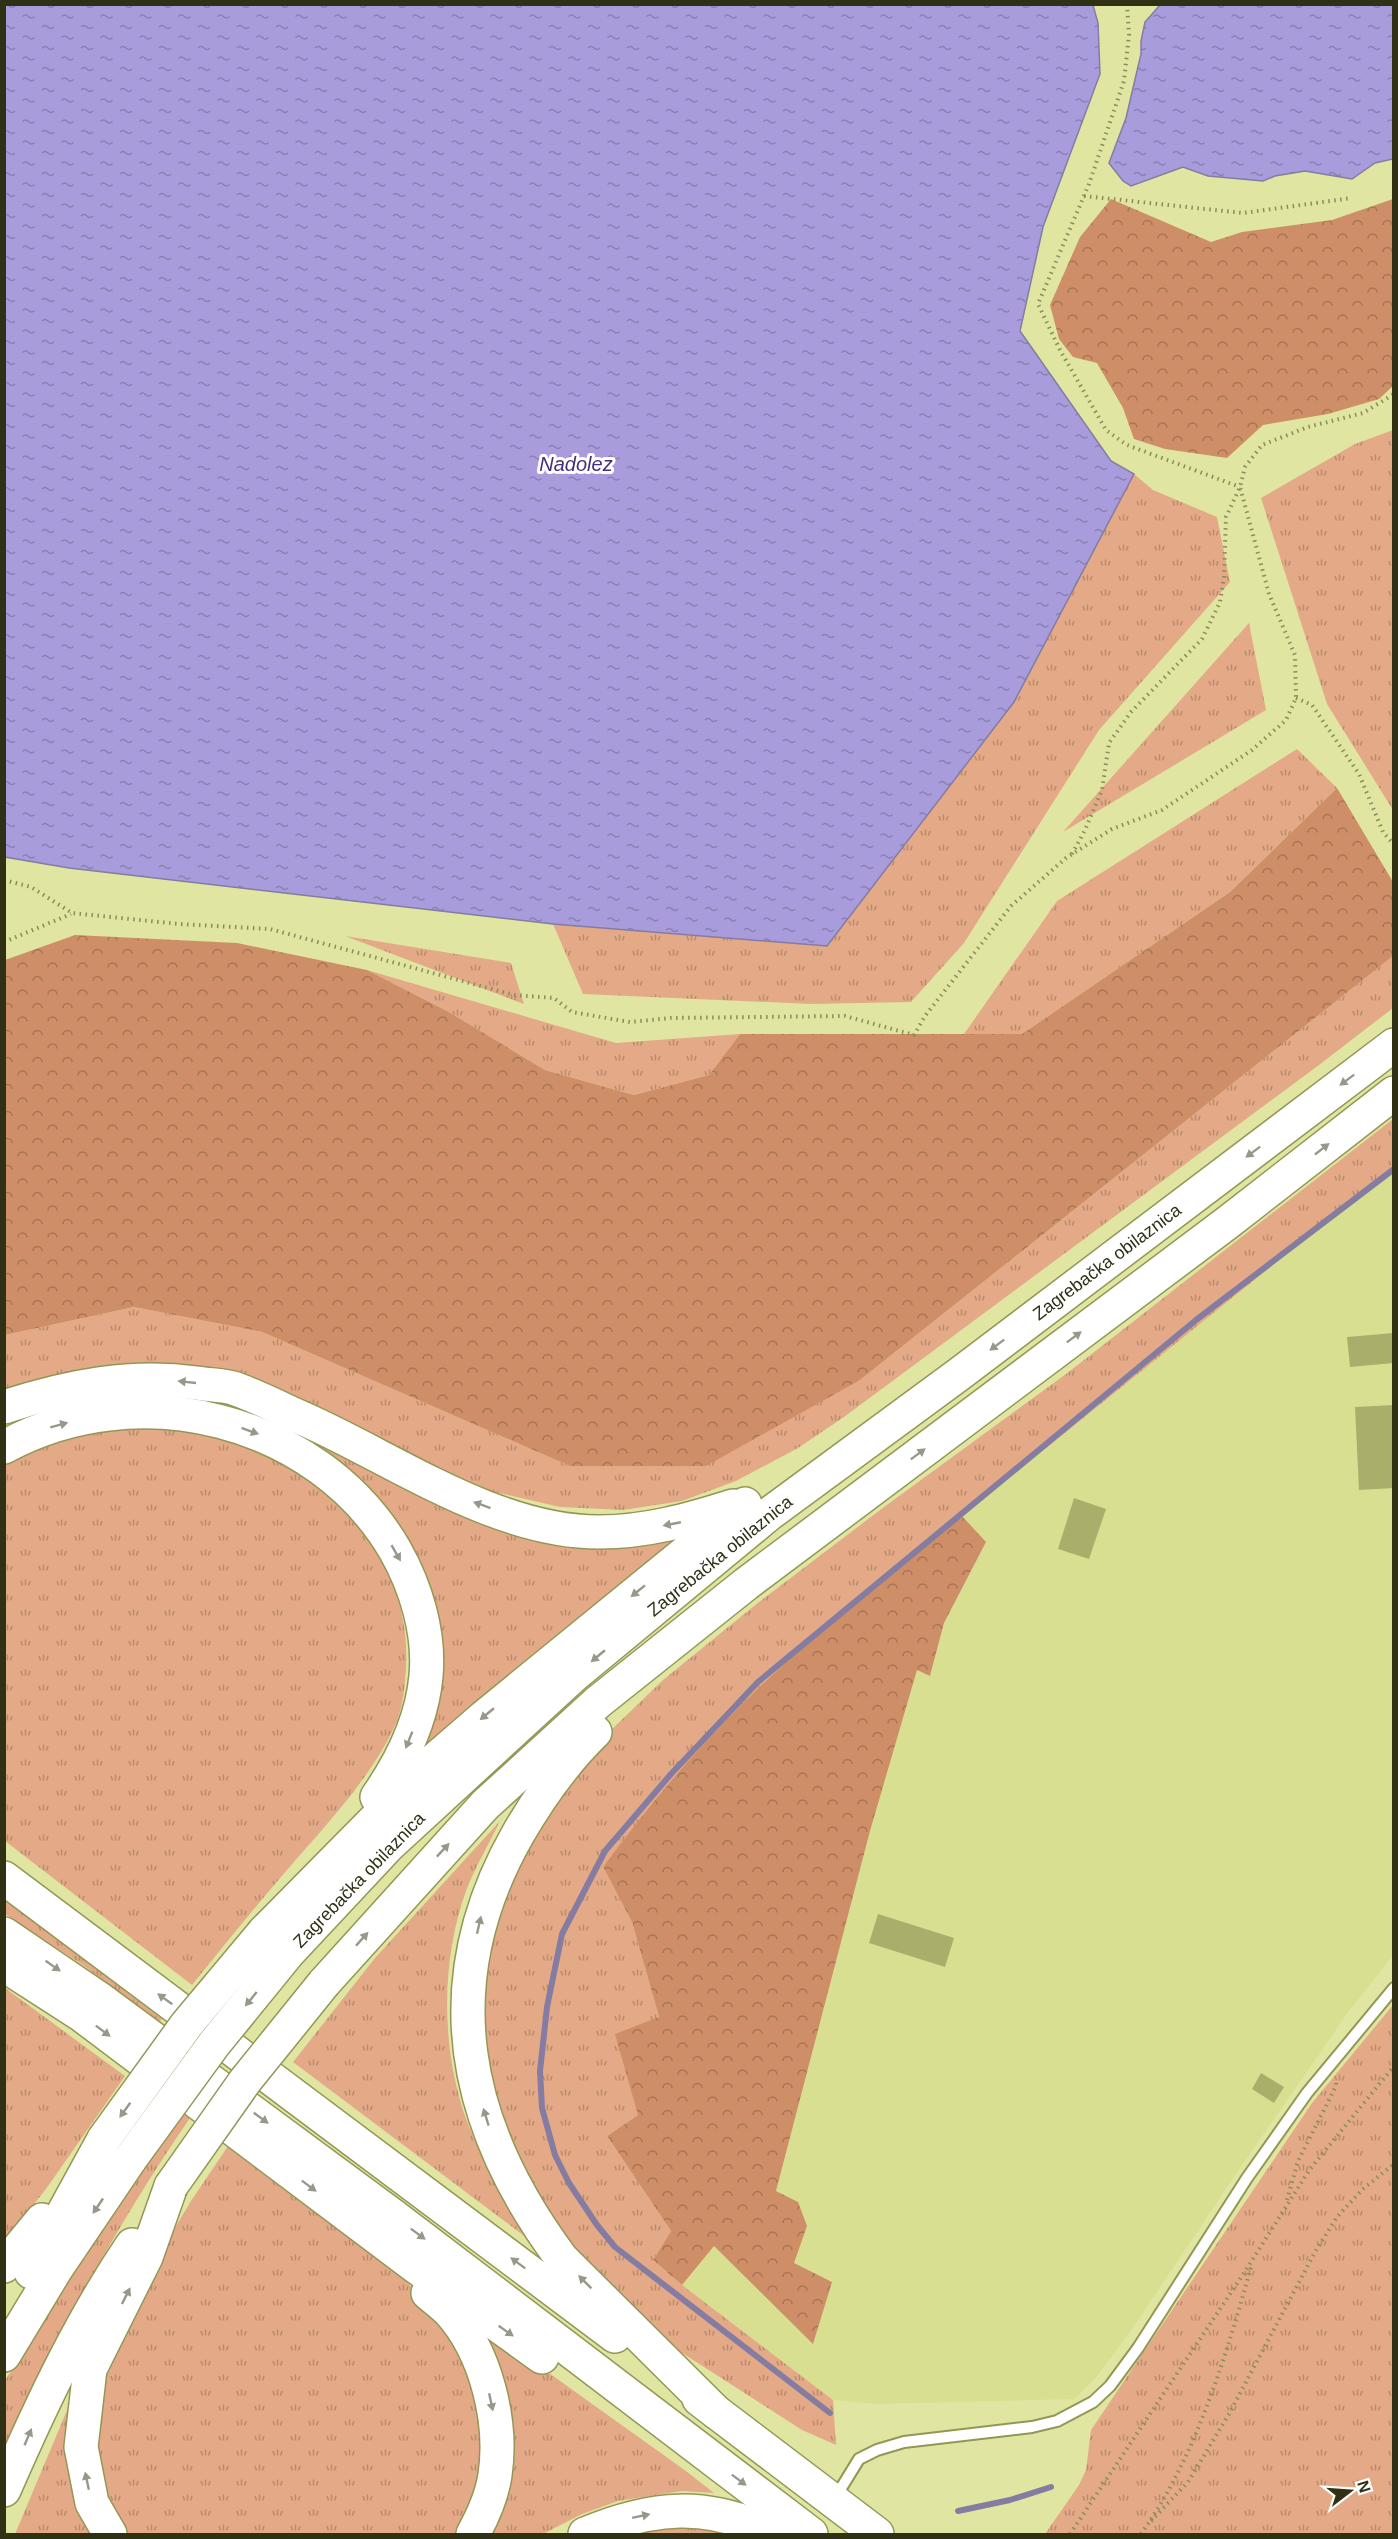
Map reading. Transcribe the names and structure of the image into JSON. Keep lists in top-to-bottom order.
{
  "streets": {
    "highway": ["Zagrebačka obilaznica"]
  },
  "water": ["Nadolez"],
  "north": "right"
}
